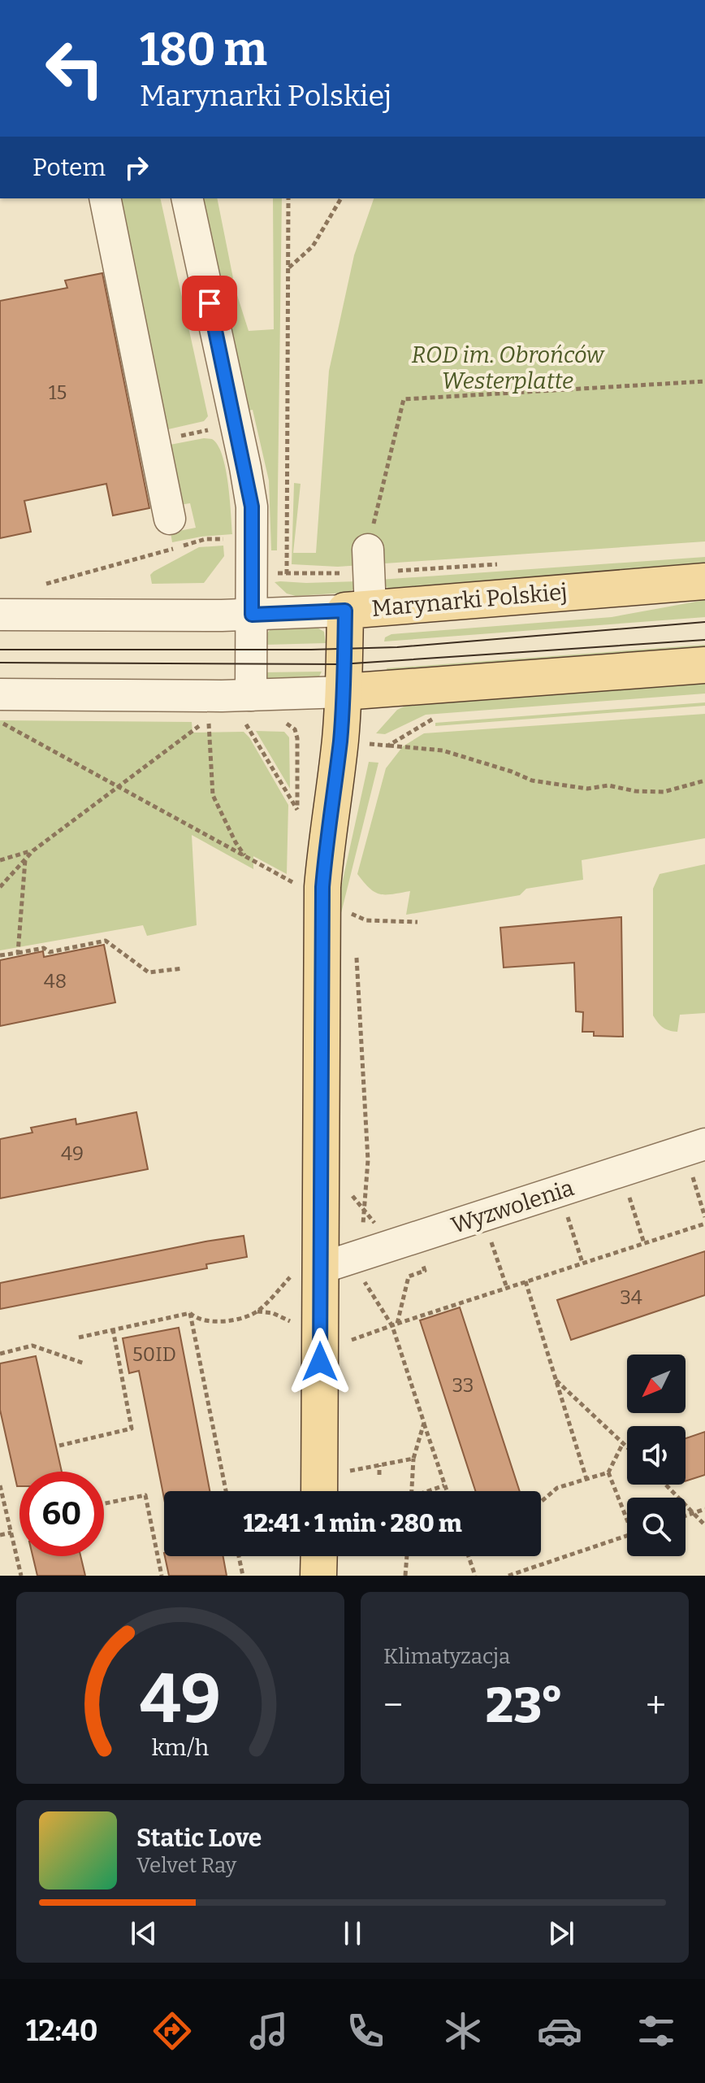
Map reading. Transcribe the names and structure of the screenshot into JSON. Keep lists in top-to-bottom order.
{
  "streets": {
    "main road": ["Marynarki Polskiej"],
    "street": ["Wyzwolenia"]
  },
  "parks": ["ROD im. Obrońców Westerplatte"],
  "house_numbers": [
    "15",
    "48",
    "49",
    "34",
    "50ID",
    "33"
  ],
  "north": "bottom left",
  "page": {
    "turn": ["180 m", "Marynarki Polskiej"],
    "then": "Potem",
    "limit": "60",
    "trip": "12:41 · 1 min · 280 m",
    "tile": "Klimatyzacja",
    "heat": ["−", "23°", "+"],
    "song": ["Static Love", "Velvet Ray"],
    "tabs": "12:40",
    "gauge": ["49", "km/h"]
  }
}
